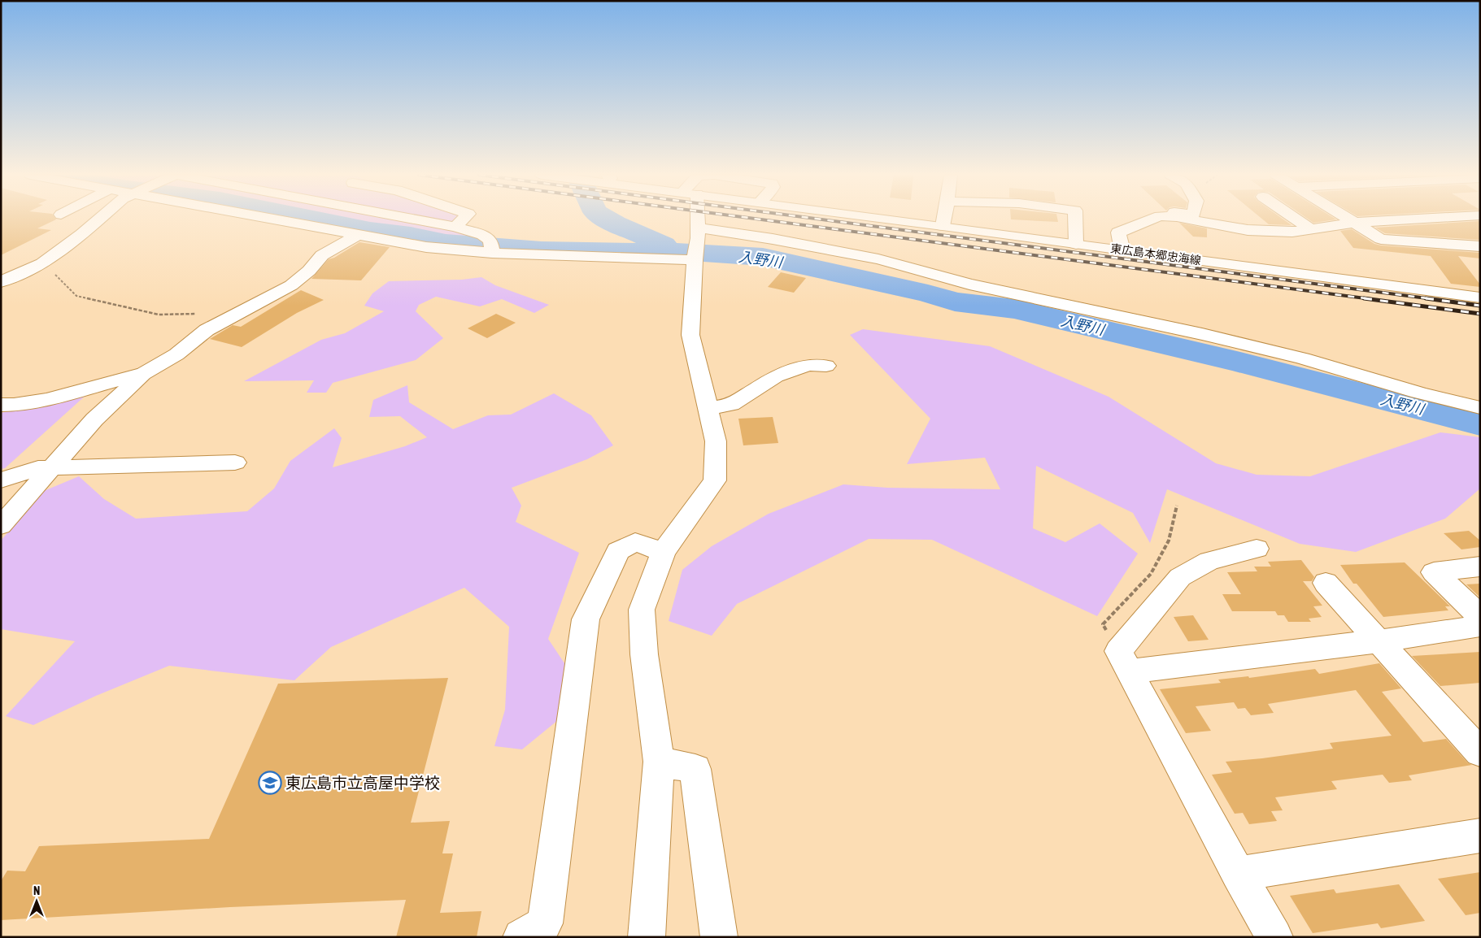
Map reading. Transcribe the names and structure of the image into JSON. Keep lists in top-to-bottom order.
{
  "streets": {
    "street": ["東広島本郷忠海線"]
  },
  "water": ["入野川"],
  "places": {
    "school or university": ["東広島市立高屋中学校"]
  },
  "north": "top"
}
